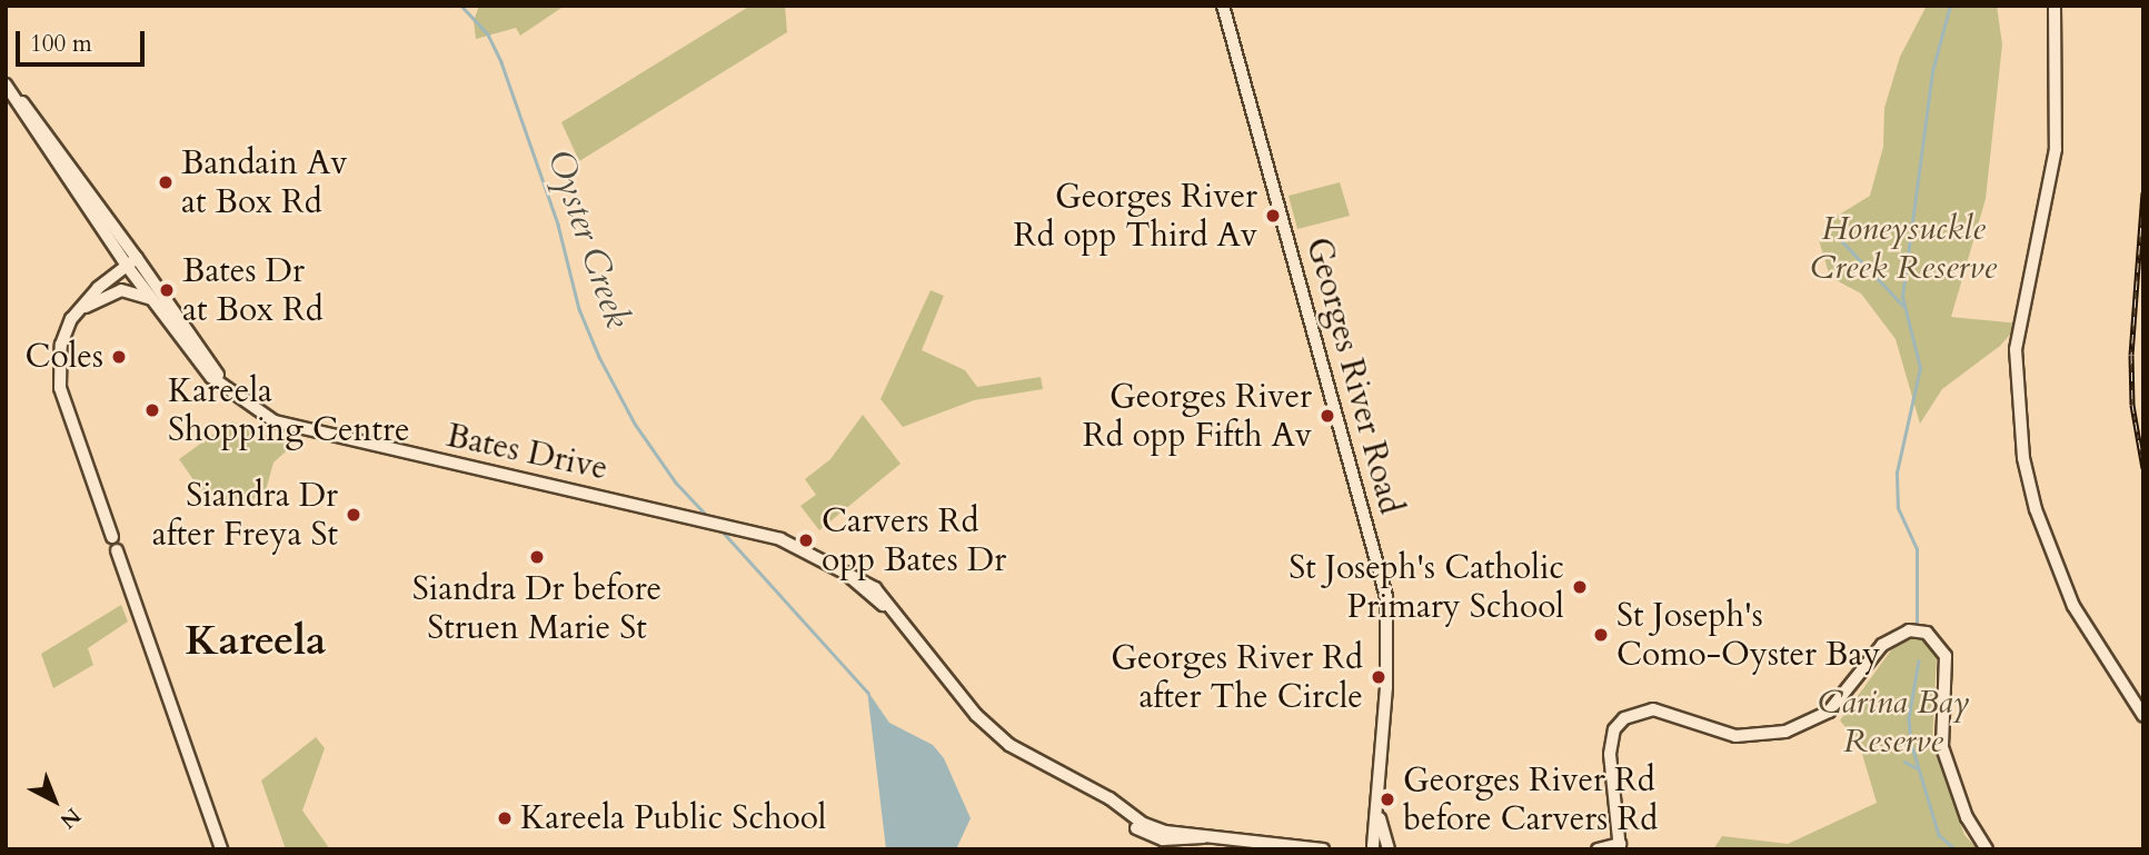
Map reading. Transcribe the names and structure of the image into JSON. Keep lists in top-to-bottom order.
{
  "streets": {
    "main road": ["Bates Drive"],
    "street": ["Georges River Road"]
  },
  "districts": ["Kareela"],
  "water": ["Oyster Creek"],
  "parks": ["Honeysuckle Creek Reserve", "Carina Bay Reserve"],
  "places": [
    "Bandain Av at Box Rd",
    "Georges River Rd opp Third Av",
    "Bates Dr at Box Rd",
    "Coles",
    "Kareela Shopping Centre",
    "Georges River Rd opp Fifth Av",
    "Siandra Dr after Freya St",
    "Carvers Rd opp Bates Dr",
    "Siandra Dr before Struen Marie St",
    "St Joseph's Catholic Primary School",
    "St Joseph's Como-Oyster Bay",
    "Georges River Rd after The Circle",
    "Georges River Rd before Carvers Rd",
    "Kareela Public School"
  ],
  "scale_bar": "100 m",
  "north": "bottom right"
}
